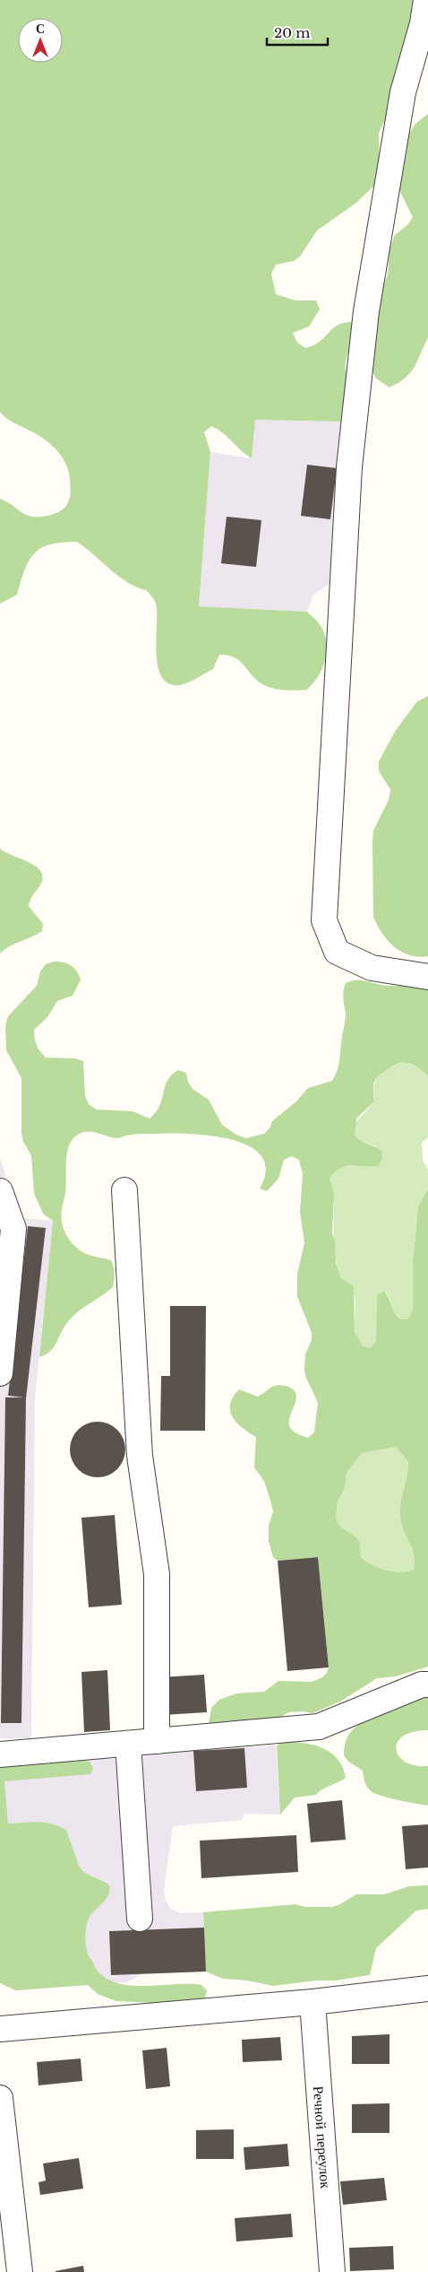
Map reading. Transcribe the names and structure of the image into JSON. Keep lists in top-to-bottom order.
{
  "streets": {
    "street": ["Речной переулок"]
  },
  "scale_bar": "20 m",
  "north": "top"
}
